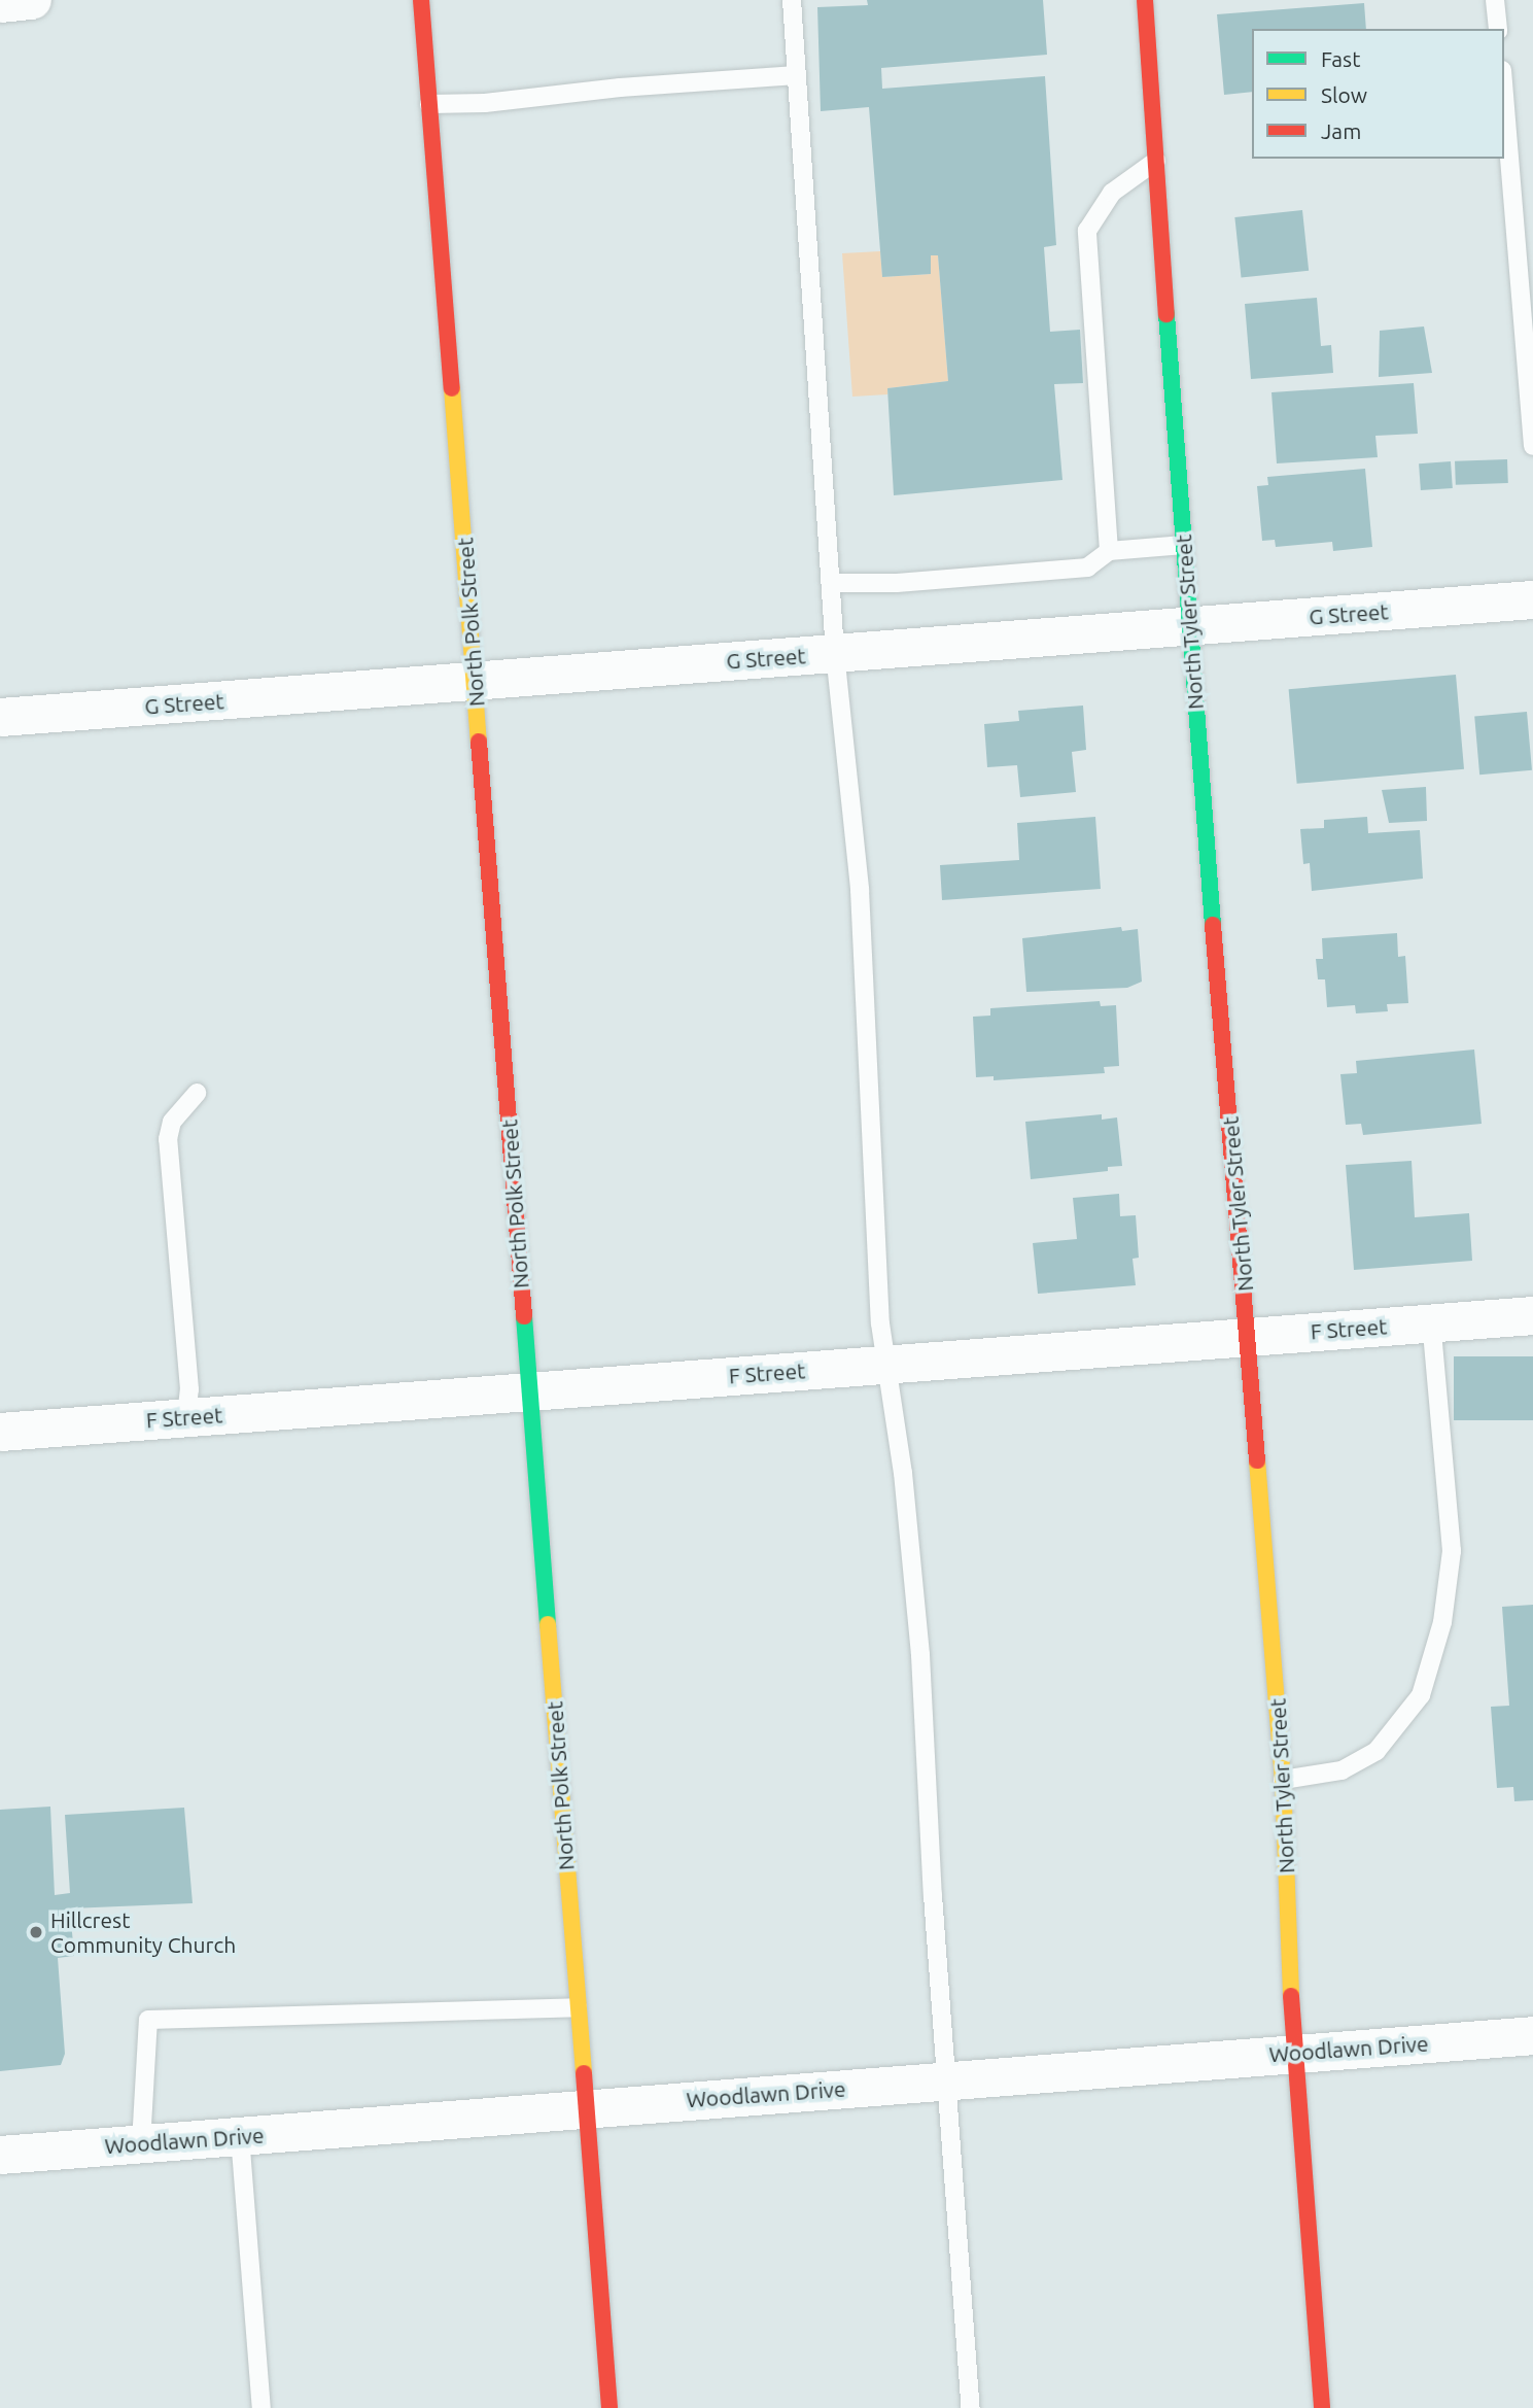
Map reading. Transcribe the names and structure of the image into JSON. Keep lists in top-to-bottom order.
{
  "streets": {
    "street": [
      "G Street",
      "North Polk Street",
      "North Tyler Street",
      "F Street",
      "Woodlawn Drive"
    ]
  },
  "crossings": [
    ["G Street", "North Polk Street"],
    ["G Street", "North Tyler Street"],
    ["North Polk Street", "F Street"],
    ["North Polk Street", "Woodlawn Drive"],
    ["North Tyler Street", "F Street"],
    ["North Tyler Street", "Woodlawn Drive"]
  ],
  "places": ["Hillcrest Community Church"],
  "legend": ["Fast", "Slow", "Jam"]
}
